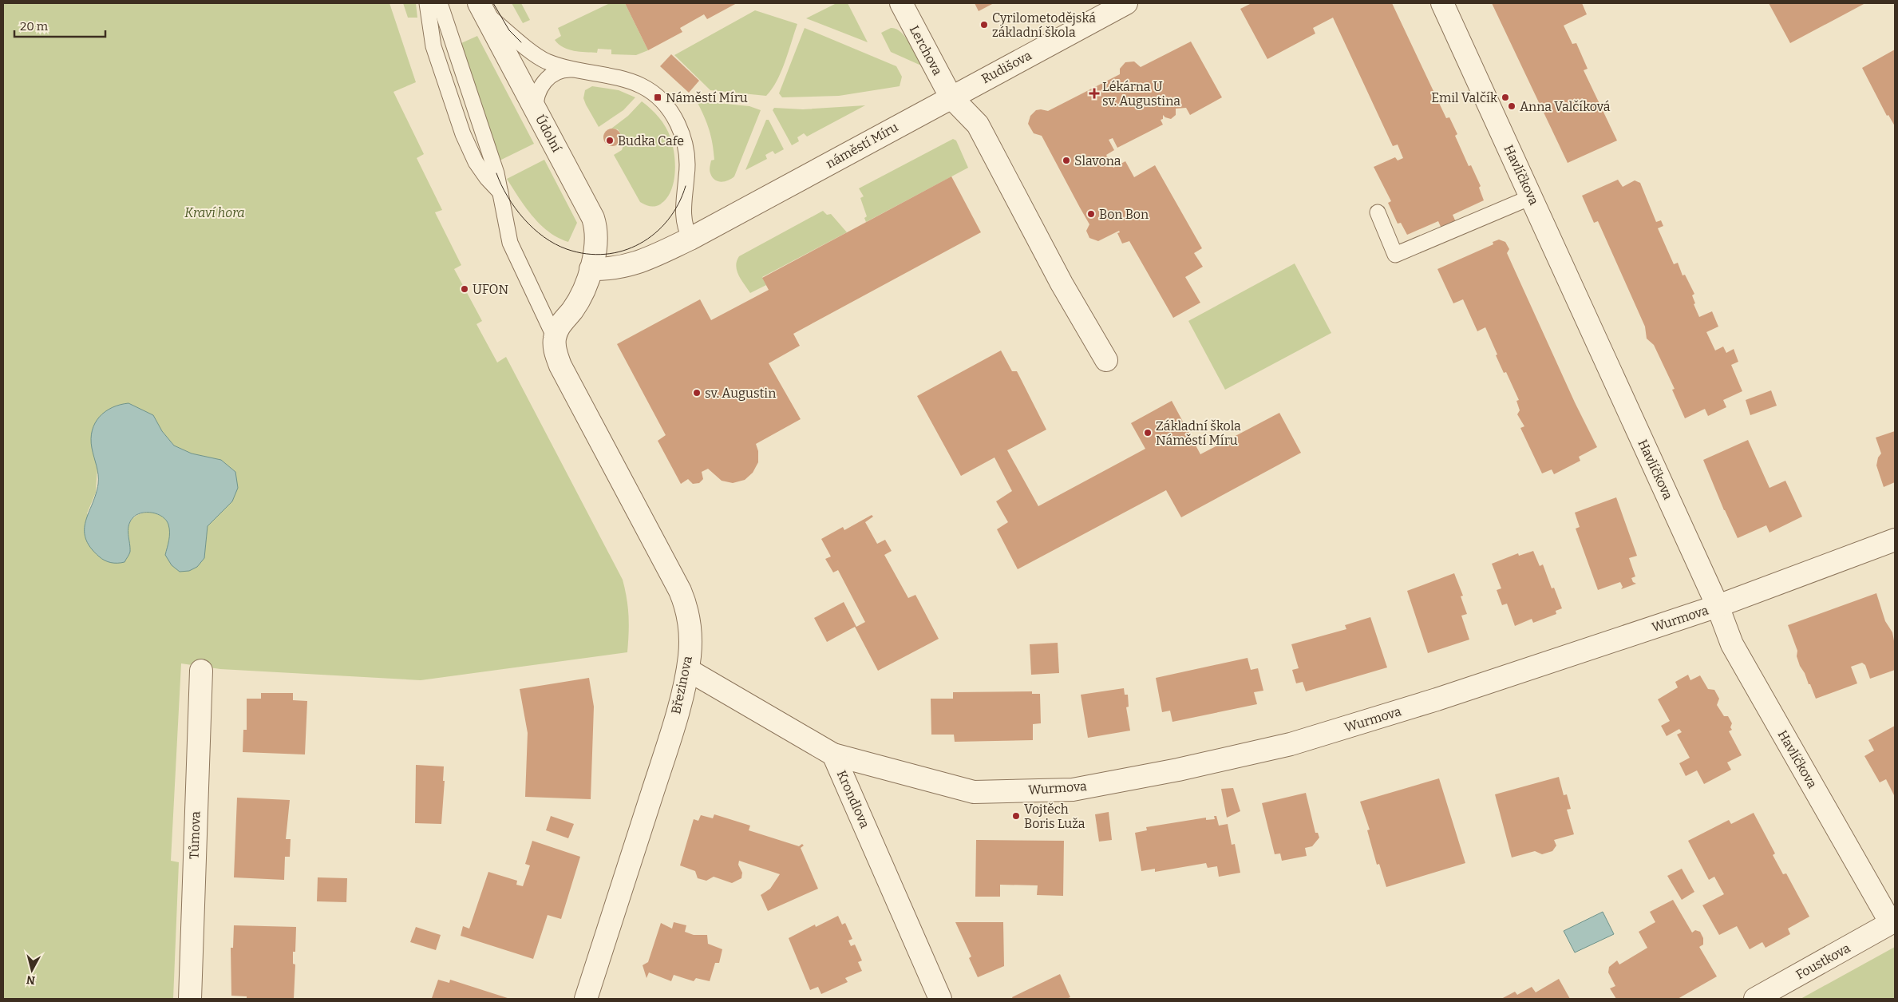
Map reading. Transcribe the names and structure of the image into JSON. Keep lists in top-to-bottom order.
{
  "streets": {
    "street": [
      "Lerchova",
      "Rudišova",
      "Údolní",
      "náměstí Míru",
      "Havlíčkova",
      "Wurmova",
      "Březinova",
      "Krondlova",
      "Tůmova",
      "Foustkova"
    ]
  },
  "crossings": [
    ["Lerchova", "Rudišova"],
    ["Lerchova", "náměstí Míru"],
    ["Rudišova", "náměstí Míru"],
    ["Údolní", "náměstí Míru"],
    ["Havlíčkova", "Wurmova"],
    ["Havlíčkova", "Foustkova"],
    ["Wurmova", "Krondlova"],
    ["Březinova", "Krondlova"]
  ],
  "parks": ["Kraví hora"],
  "places": {
    "other": [
      "Cyrilometodějská základní škola",
      "Emil Valčík",
      "Anna Valčíková",
      "Budka Cafe",
      "Slavona",
      "Bon Bon",
      "UFON",
      "sv. Augustin",
      "Základní škola Náměstí Míru",
      "Vojtěch Boris Luža"
    ],
    "health": ["Lékárna U sv. Augustina"],
    "transit": ["Náměstí Míru"]
  },
  "scale_bar": "20 m",
  "north": "bottom"
}
